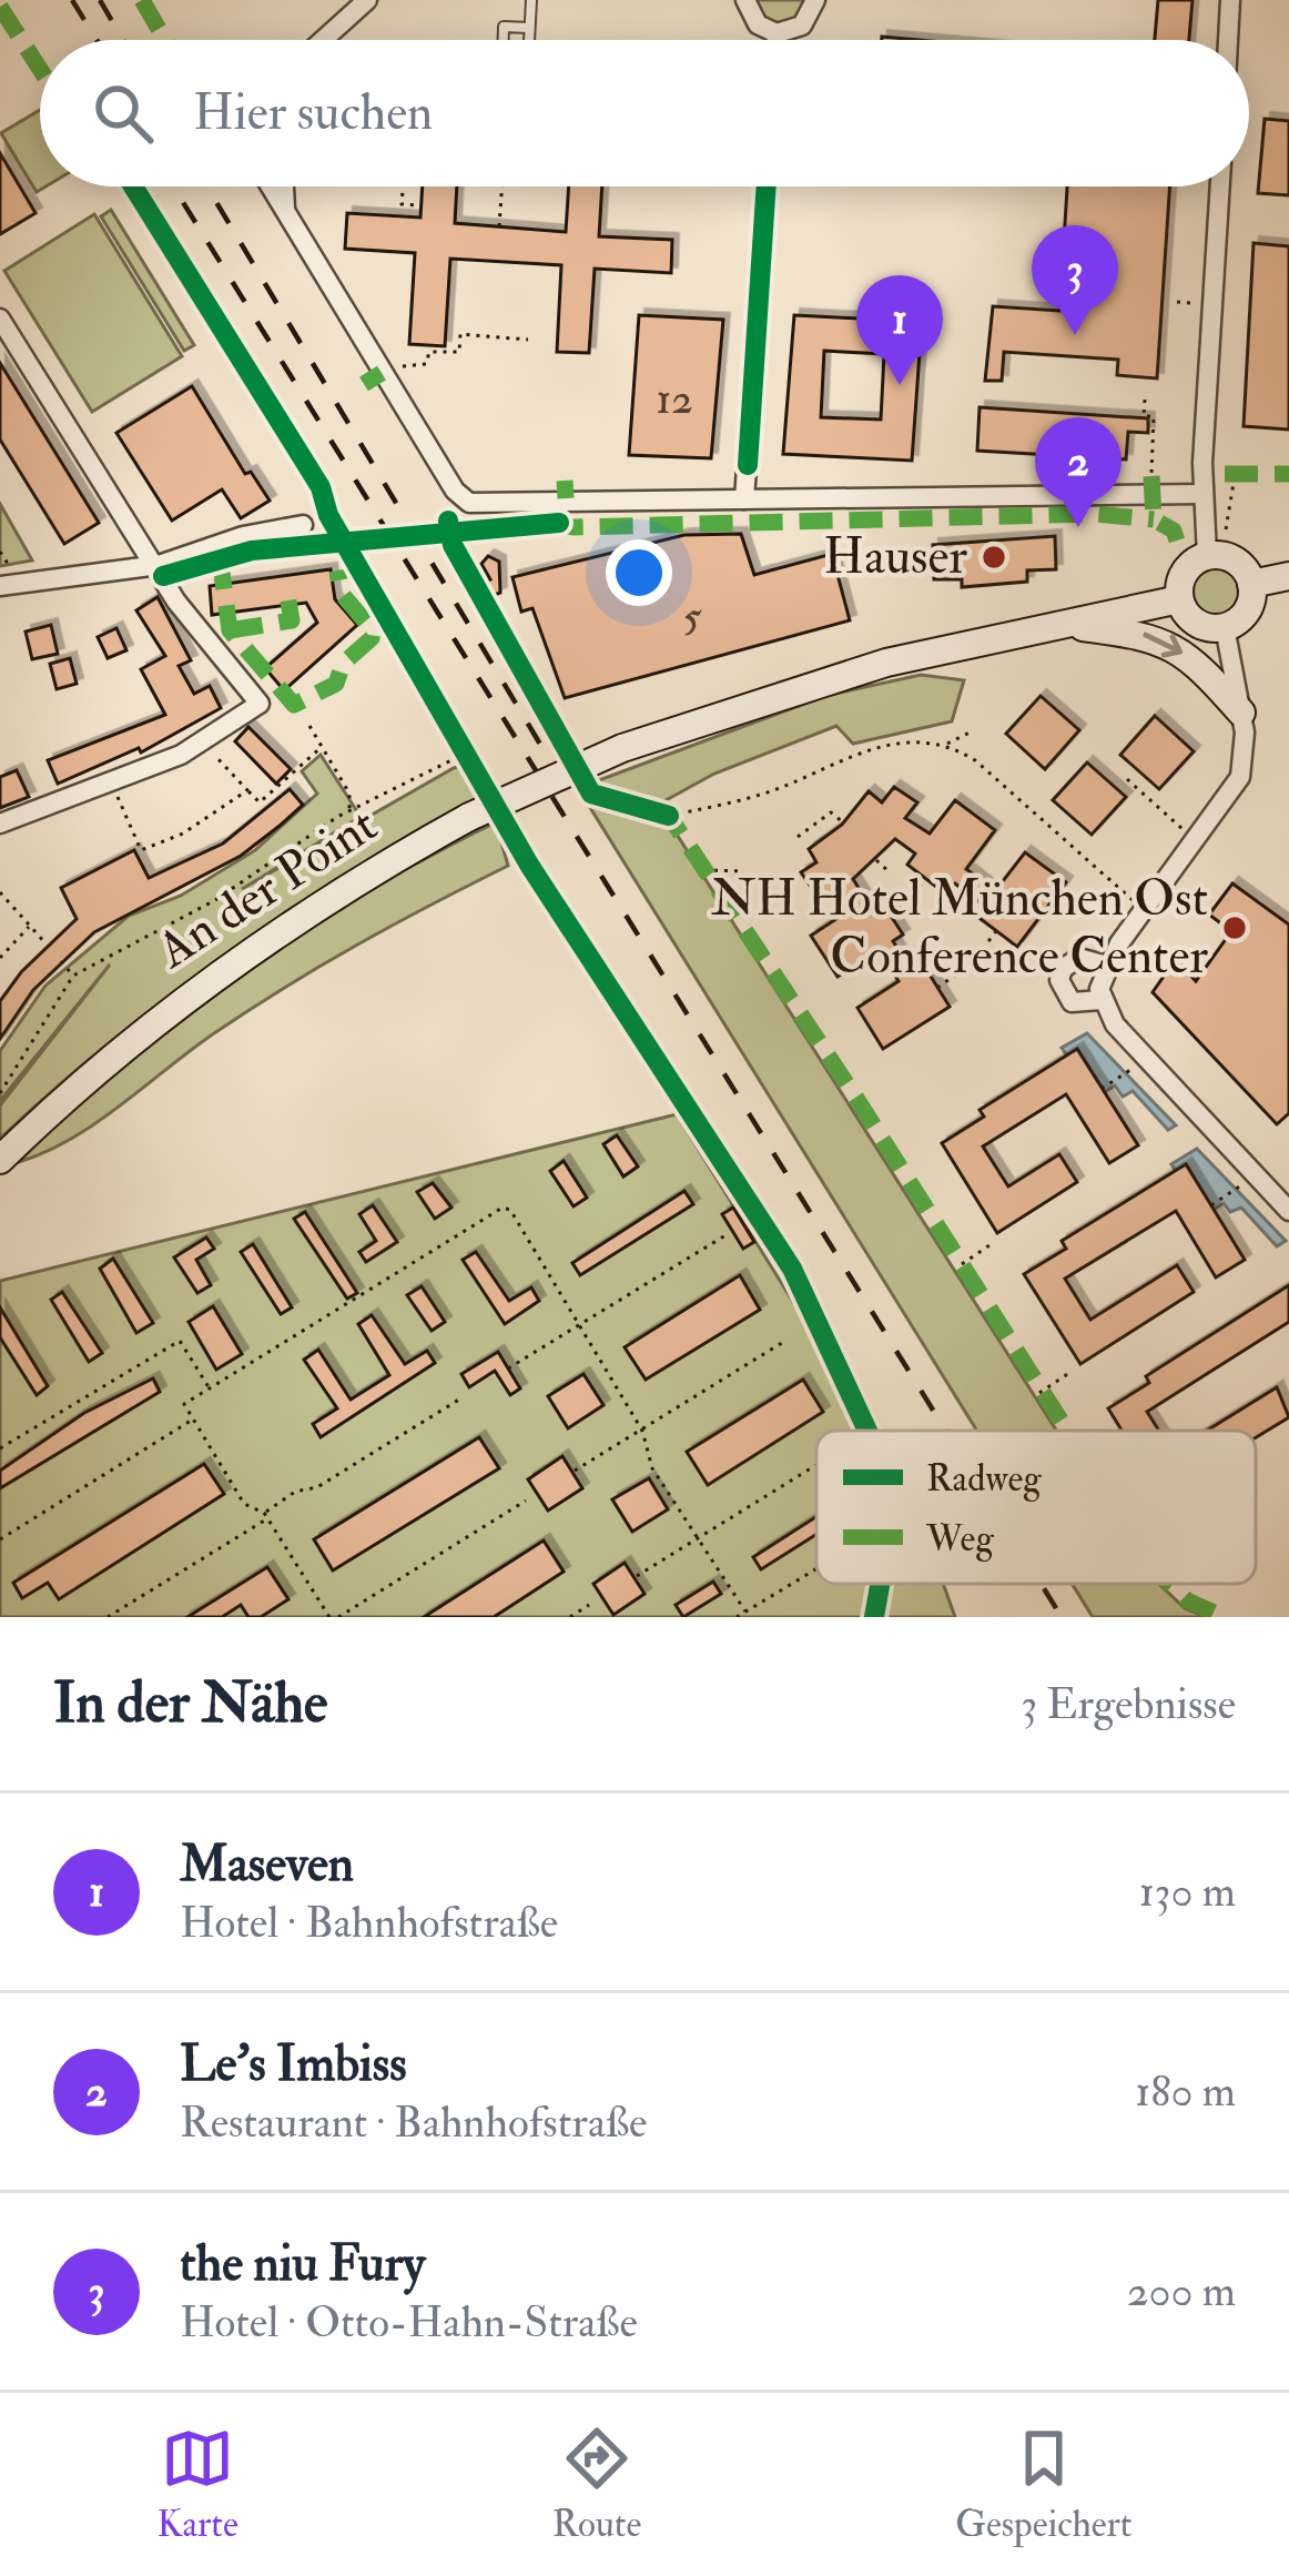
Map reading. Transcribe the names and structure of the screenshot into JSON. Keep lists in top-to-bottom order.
{
  "streets": {
    "street": ["An der Point"]
  },
  "places": ["Hauser", "NH Hotel München Ost Conference Center"],
  "house_numbers": ["12", "5"],
  "legend": ["Radweg", "Weg"],
  "page": {
    "search": "Hier suchen",
    "pins": ["3", "1", "2"],
    "heading": ["In der Nähe", "3 Ergebnisse"],
    "list": [
      {
        "mark": "1",
        "name": "Maseven",
        "note": "Hotel · Bahnhofstraße",
        "value": "130 m"
      },
      {
        "mark": "2",
        "name": "Le's Imbiss",
        "note": "Restaurant · Bahnhofstraße",
        "value": "180 m"
      },
      {
        "mark": "3",
        "name": "the niu Fury",
        "note": "Hotel · Otto-Hahn-Straße",
        "value": "200 m"
      }
    ],
    "nav": ["Karte", "Route", "Gespeichert"]
  }
}
